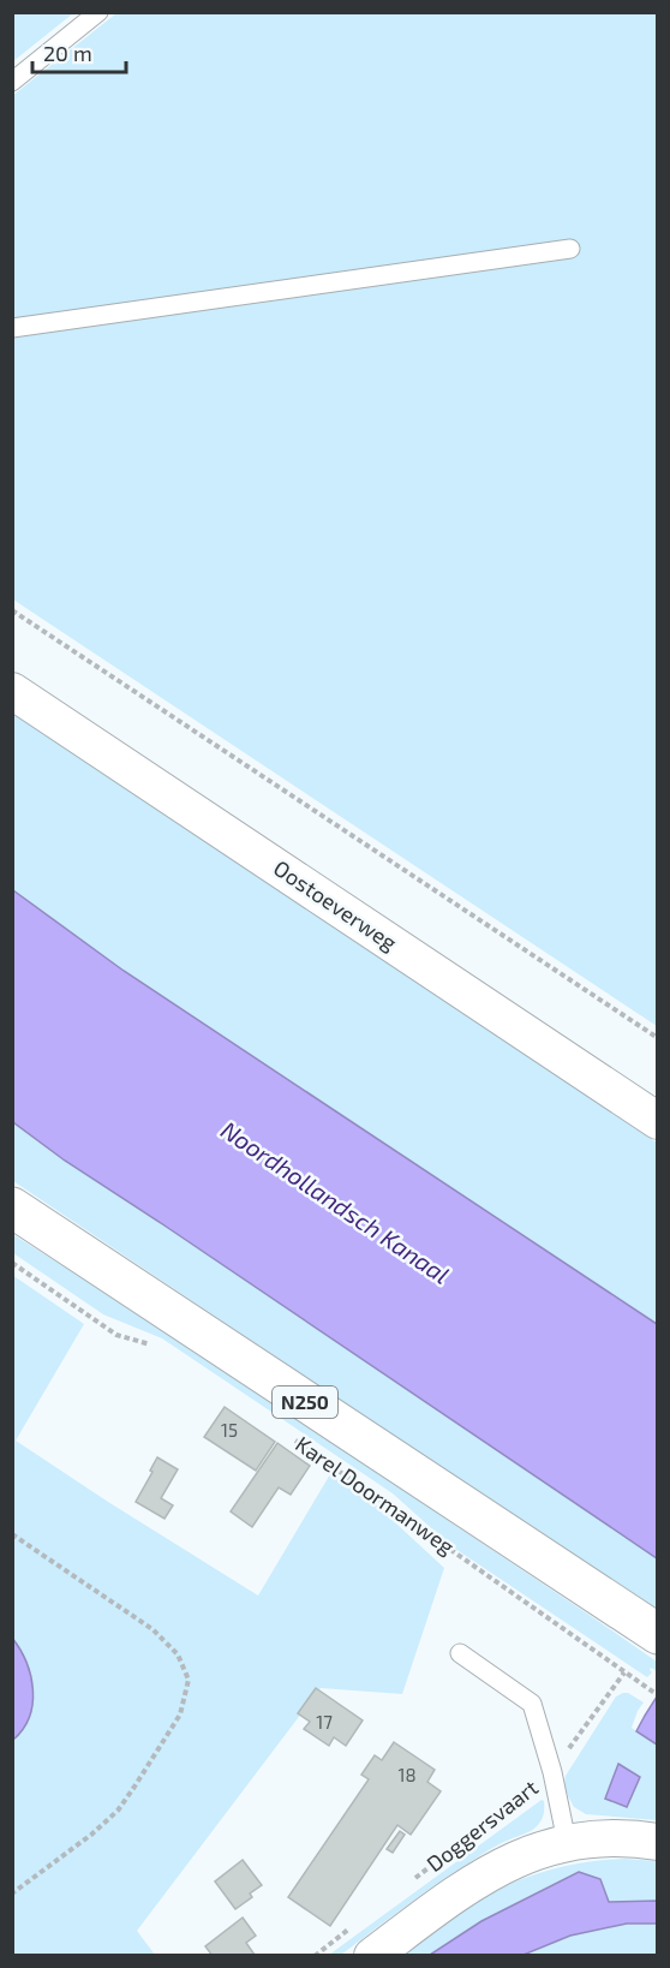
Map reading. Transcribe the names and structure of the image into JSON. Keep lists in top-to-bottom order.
{
  "streets": {
    "main road": ["N250", "Karel Doormanweg"],
    "street": ["Oostoeverweg", "Doggersvaart"]
  },
  "crossings": [
    ["Karel Doormanweg", "Doggersvaart"]
  ],
  "water": ["Noordhollandsch Kanaal"],
  "house_numbers": ["15", "17", "18"],
  "scale_bar": "20 m"
}
